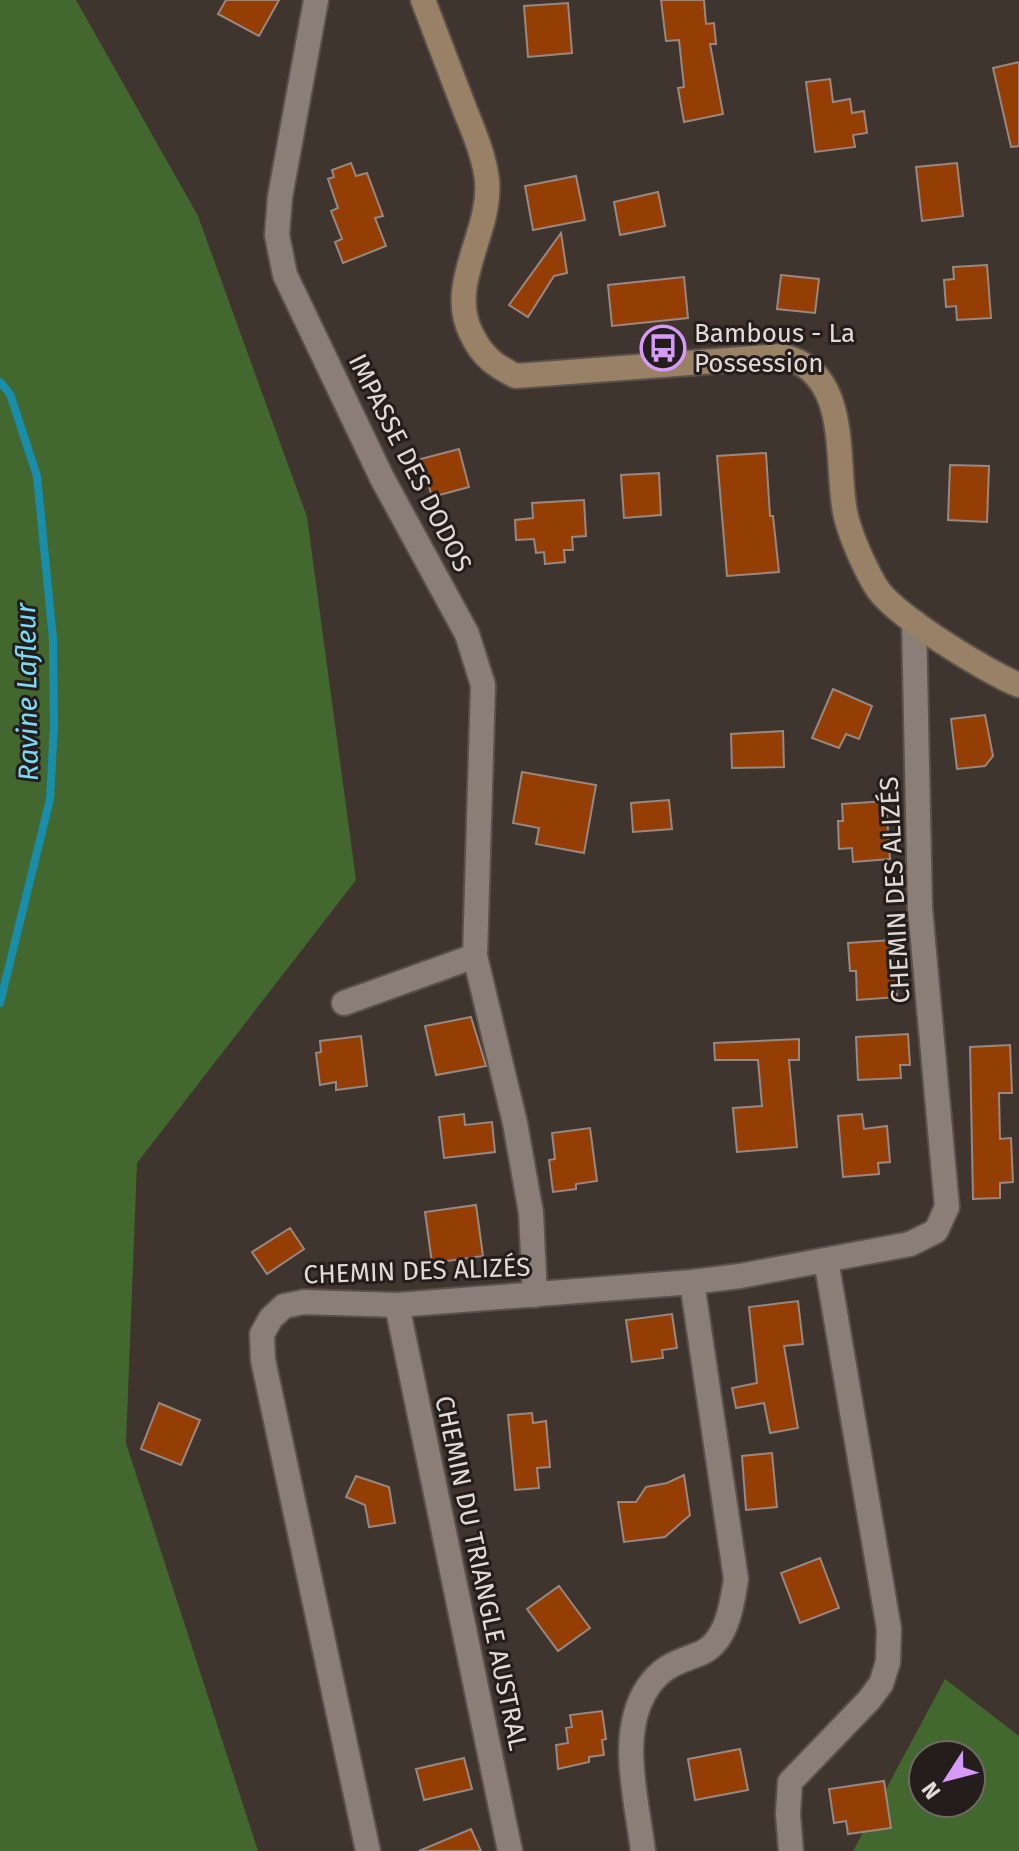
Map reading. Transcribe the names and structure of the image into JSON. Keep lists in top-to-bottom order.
{
  "streets": {
    "street": ["IMPASSE DES DODOS", "CHEMIN DES ALIZÉS", "CHEMIN DU TRIANGLE AUSTRAL"]
  },
  "crossings": [
    ["IMPASSE DES DODOS", "CHEMIN DES ALIZÉS"],
    ["CHEMIN DES ALIZÉS", "CHEMIN DU TRIANGLE AUSTRAL"]
  ],
  "water": ["Ravine Lafleur"],
  "places": {
    "bus stop": ["Bambous - La Possession"]
  },
  "north": "bottom left"
}
